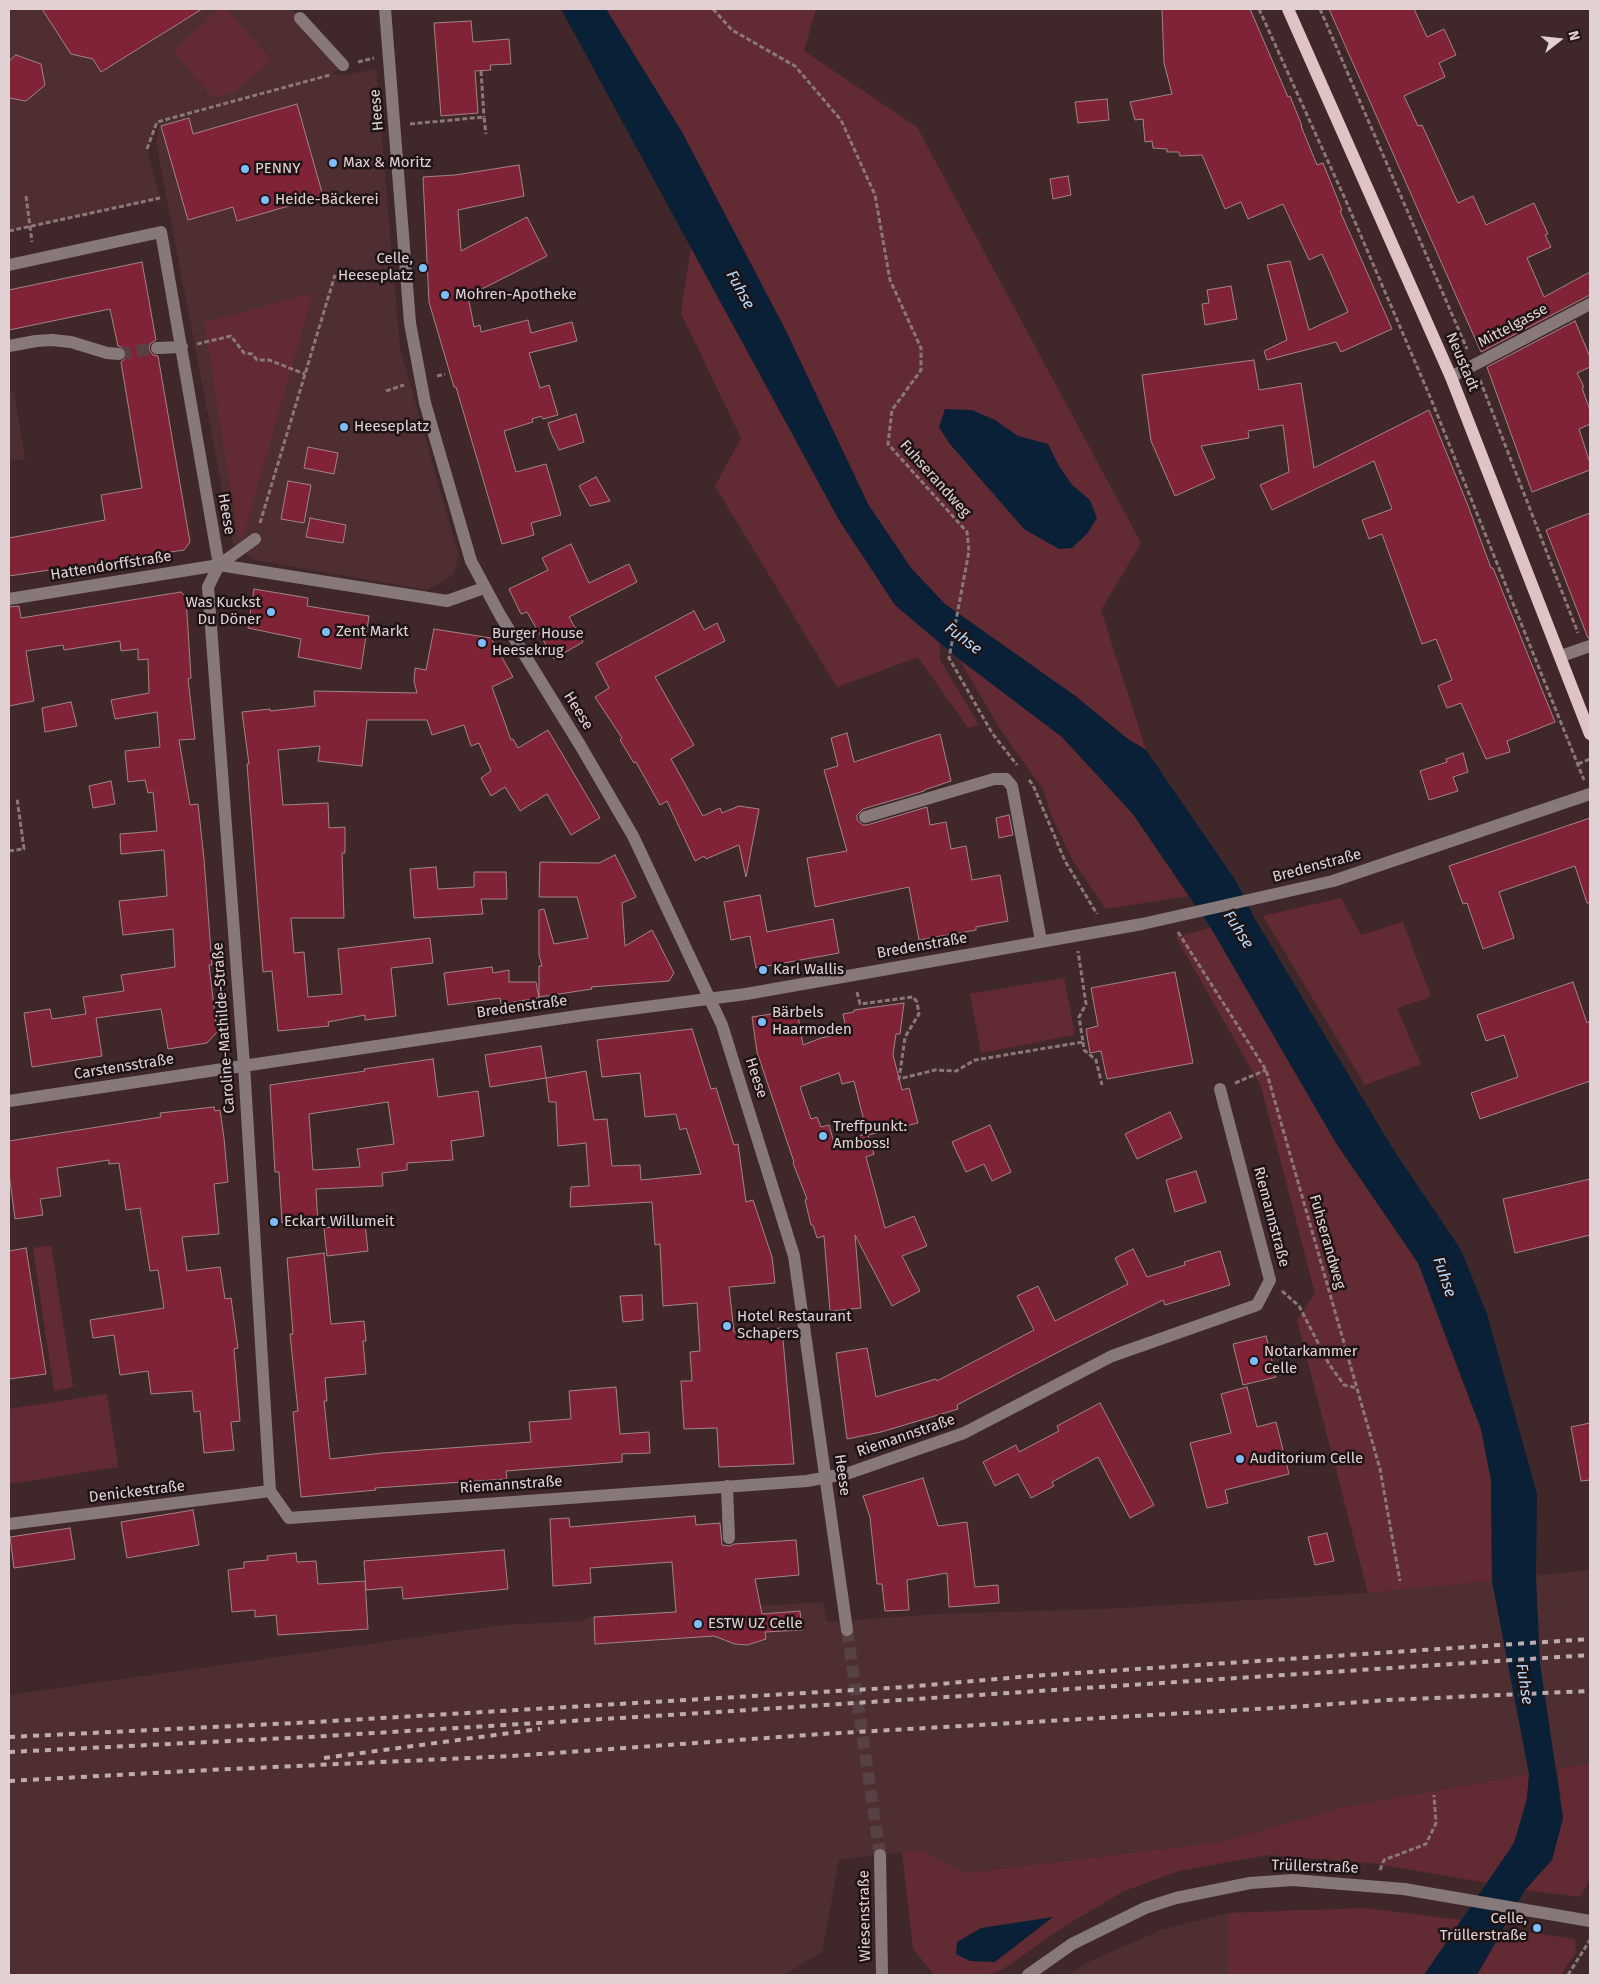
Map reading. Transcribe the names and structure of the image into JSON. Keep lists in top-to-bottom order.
{
  "streets": {
    "main road": ["Neustadt"],
    "street": [
      "Heese",
      "Mittelgasse",
      "Hattendorffstraße",
      "Bredenstraße",
      "Caroline-Mathilde-Straße",
      "Carstensstraße",
      "Riemannstraße",
      "Denickestraße",
      "Trüllerstraße",
      "Wiesenstraße"
    ],
    "path": ["Fuhserandweg"]
  },
  "crossings": [
    ["Heese", "Hattendorffstraße"],
    ["Heese", "Bredenstraße"],
    ["Heese", "Caroline-Mathilde-Straße"],
    ["Heese", "Riemannstraße"],
    ["Mittelgasse", "Neustadt"],
    ["Hattendorffstraße", "Caroline-Mathilde-Straße"],
    ["Bredenstraße", "Caroline-Mathilde-Straße"],
    ["Bredenstraße", "Carstensstraße"],
    ["Caroline-Mathilde-Straße", "Carstensstraße"],
    ["Caroline-Mathilde-Straße", "Riemannstraße"],
    ["Caroline-Mathilde-Straße", "Denickestraße"],
    ["Riemannstraße", "Denickestraße"]
  ],
  "water": ["Fuhse"],
  "places": [
    "Max & Moritz",
    "PENNY",
    "Heide-Bäckerei",
    "Celle, Heeseplatz",
    "Mohren-Apotheke",
    "Heeseplatz",
    "Was Kuckst Du Döner",
    "Zent Markt",
    "Burger House Heesekrug",
    "Karl Wallis",
    "Bärbels Haarmoden",
    "Treffpunkt: Amboss!",
    "Eckart Willumeit",
    "Hotel Restaurant Schapers",
    "Notarkammer Celle",
    "Auditorium Celle",
    "ESTW UZ Celle",
    "Celle, Trüllerstraße"
  ],
  "north": "right"
}
